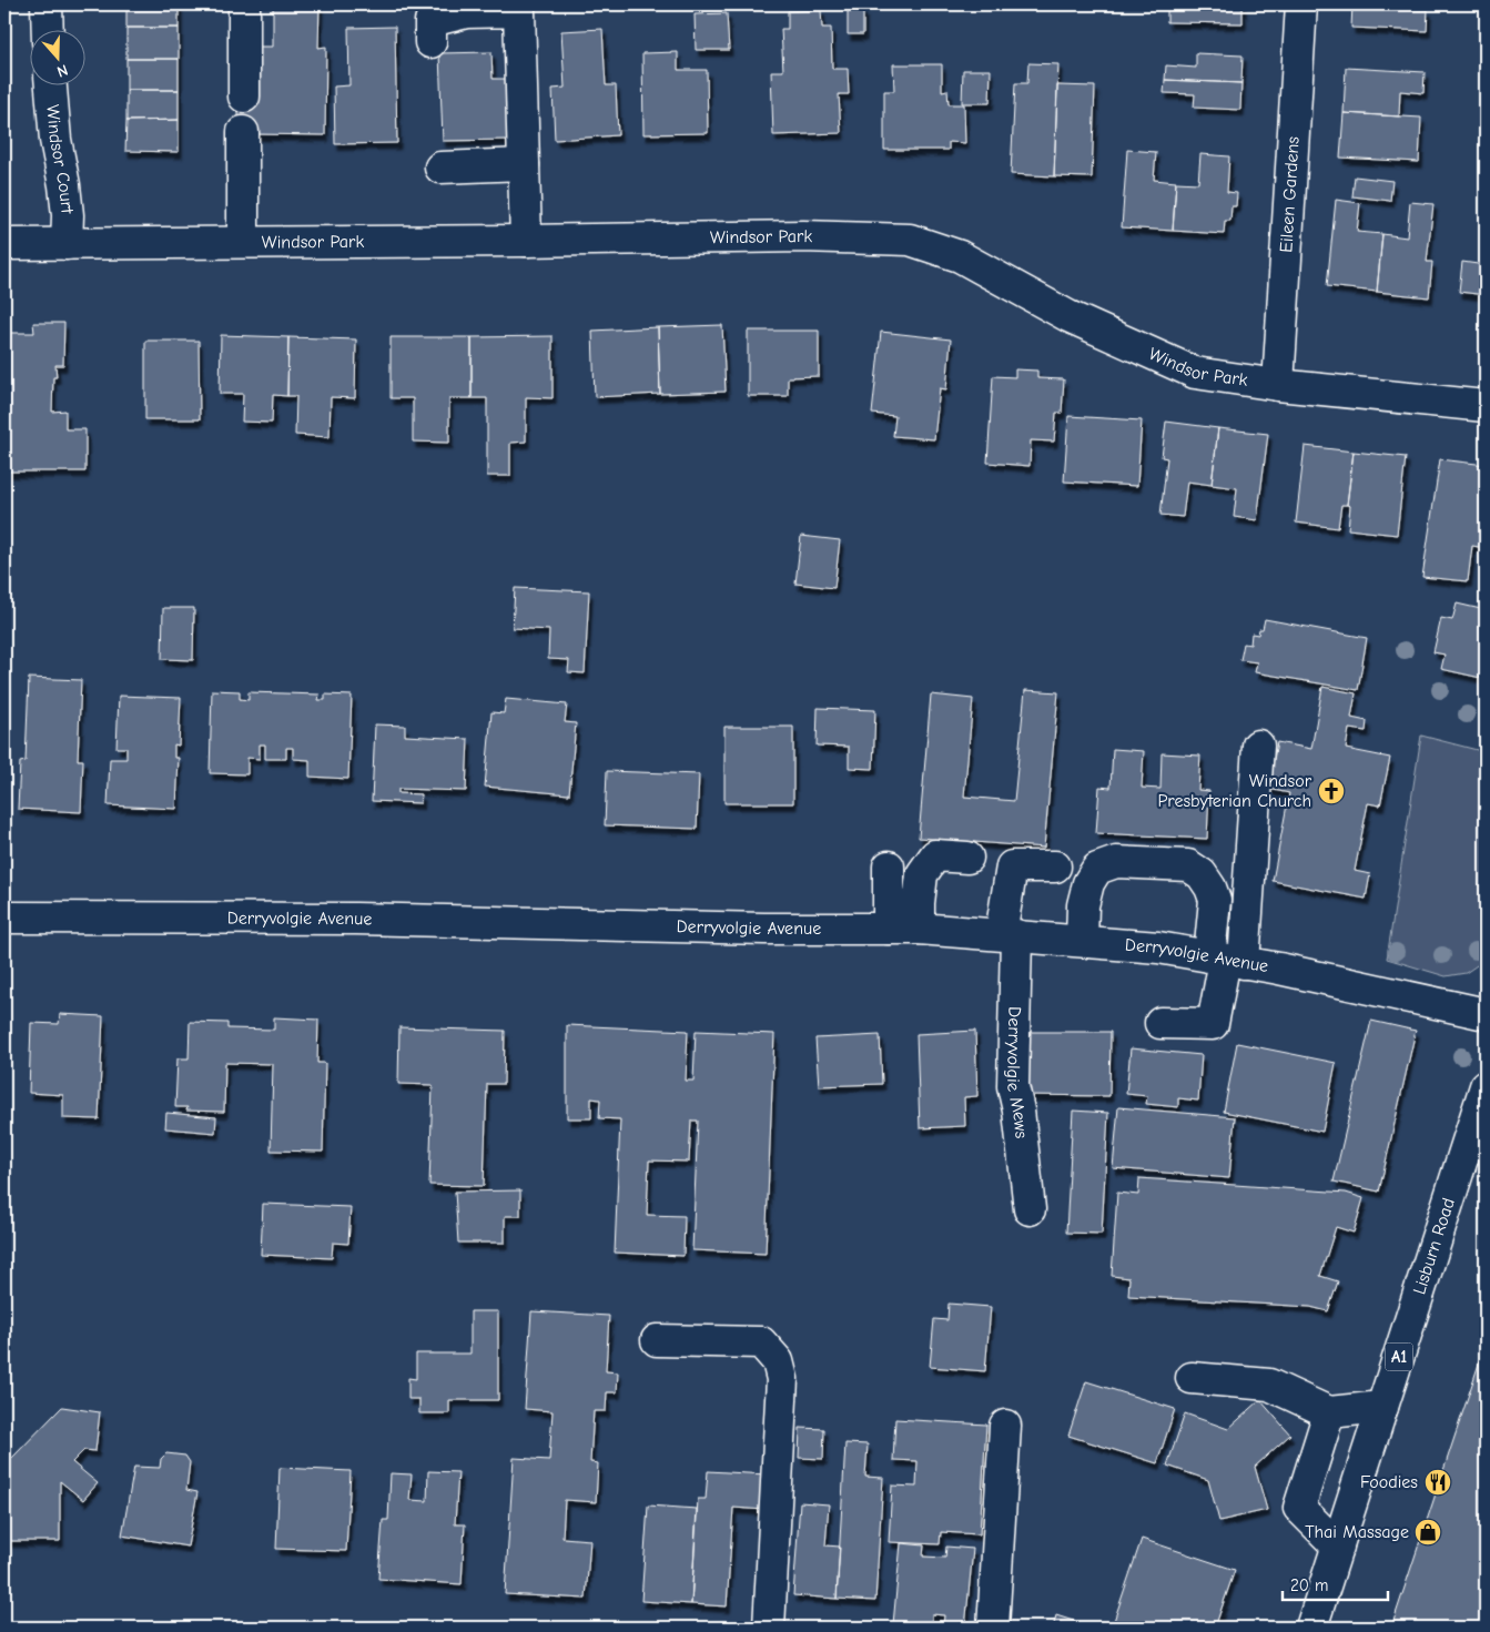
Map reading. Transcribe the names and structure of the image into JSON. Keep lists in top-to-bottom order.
{
  "streets": {
    "street": [
      "Windsor Court",
      "Eileen Gardens",
      "Windsor Park",
      "Derryvolgie Avenue",
      "Derryvolgie Mews",
      "Lisburn Road",
      "A1"
    ]
  },
  "crossings": [
    ["Windsor Court", "Windsor Park"],
    ["Eileen Gardens", "Windsor Park"],
    ["Derryvolgie Avenue", "Derryvolgie Mews"]
  ],
  "places": {
    "church": ["Windsor Presbyterian Church"],
    "restaurant": ["Foodies"],
    "shop": ["Thai Massage"]
  },
  "scale_bar": "20 m",
  "north": "bottom"
}
